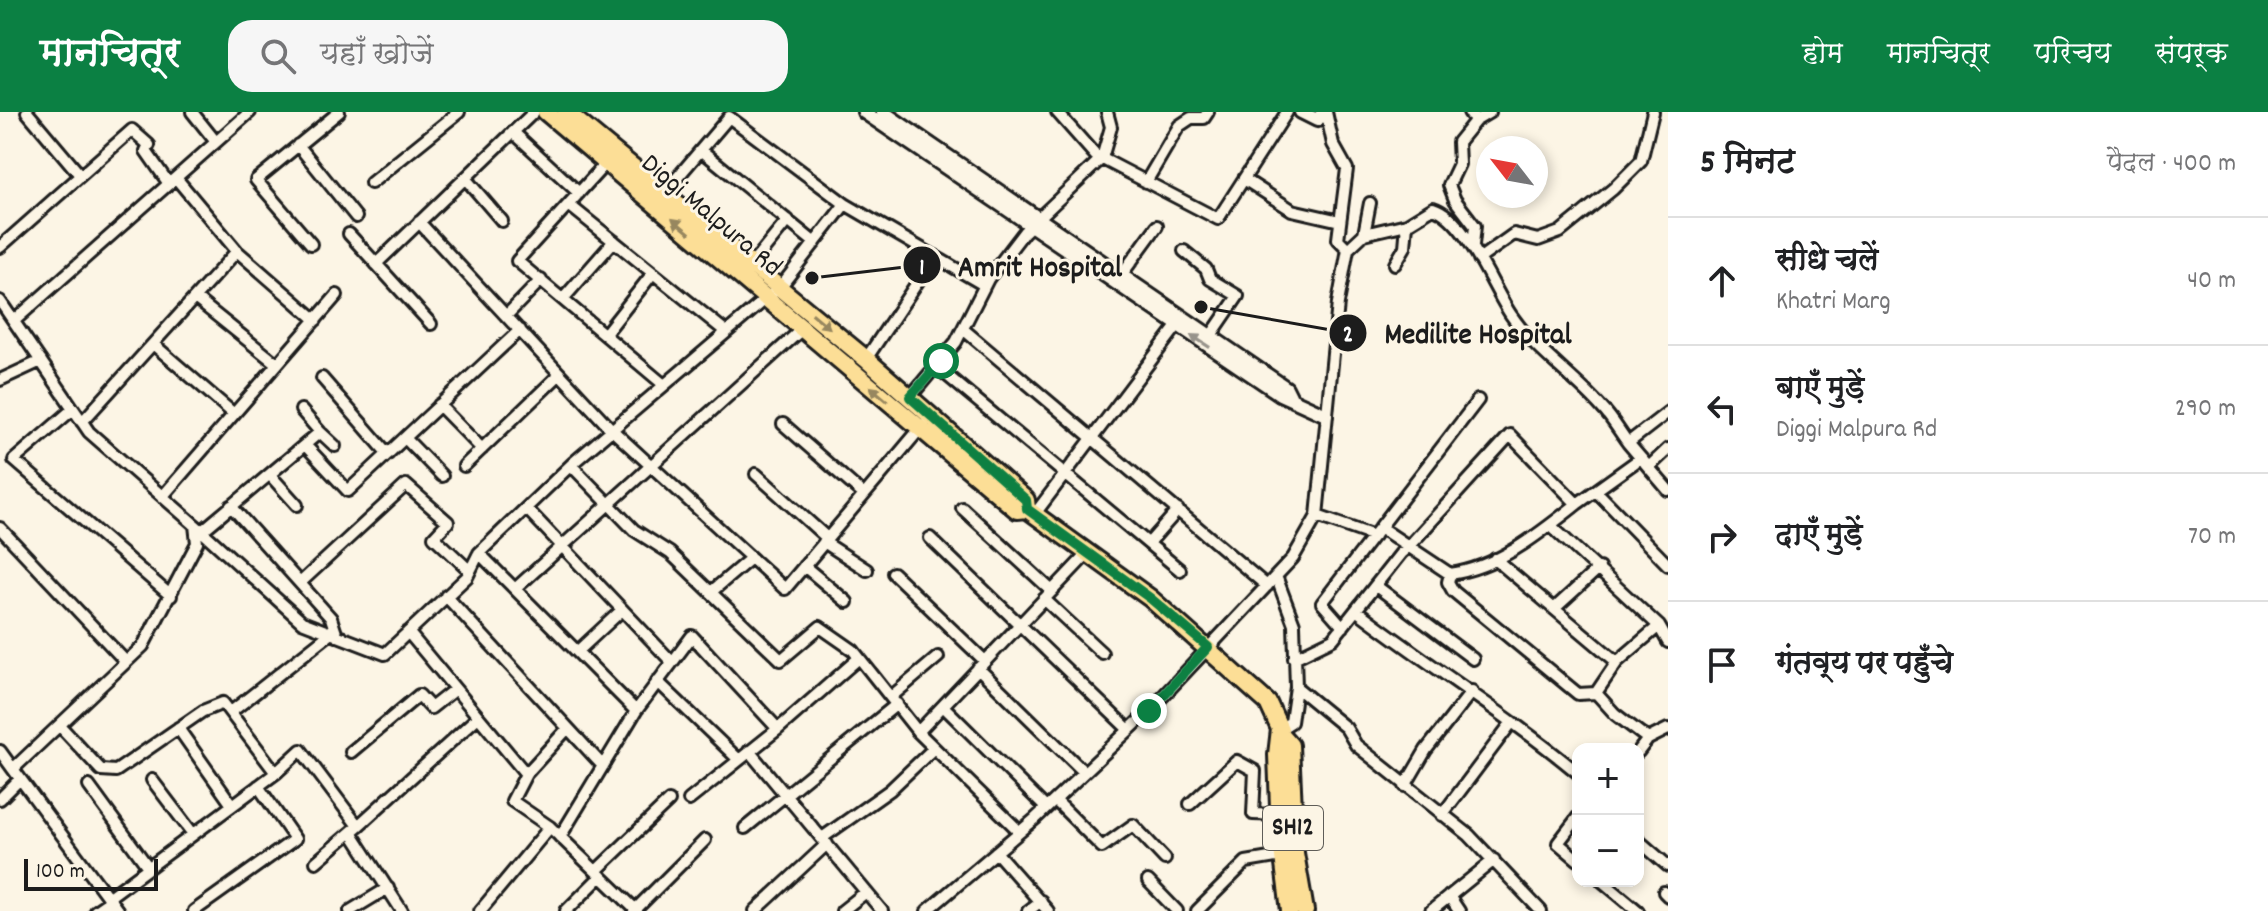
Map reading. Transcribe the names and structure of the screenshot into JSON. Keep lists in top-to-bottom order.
{
  "streets": {
    "main road": ["Diggi Malpura Rd", "SH12"]
  },
  "places": ["Amrit Hospital", "Medilite Hospital"],
  "scale_bar": "100 m",
  "north": "top left",
  "page": {
    "header": "मानचित्र",
    "search": "यहाँ खोजें",
    "nav": [
      "होम",
      "मानचित्र",
      "परिचय",
      "संपर्क"
    ],
    "heading": ["5 मिनट", "पैदल · 400 m"],
    "list": [
      ["सीधे चलें", "Khatri Marg", "40 m"],
      ["बाएँ मुड़ें", "Diggi Malpura Rd", "290 m"],
      ["दाएँ मुड़ें", "70 m"],
      "गंतव्य पर पहुँचे"
    ],
    "map_buttons": ["+", "−"],
    "scale": "100 m"
  }
}
